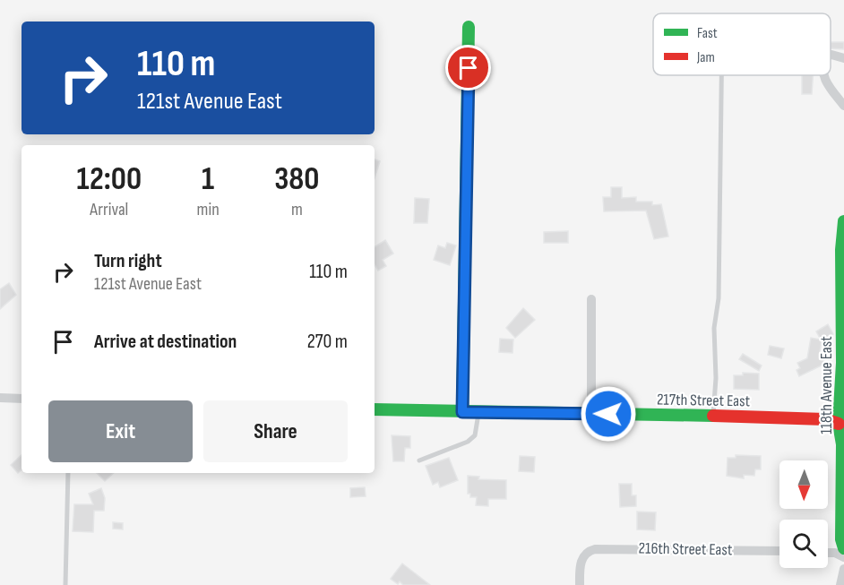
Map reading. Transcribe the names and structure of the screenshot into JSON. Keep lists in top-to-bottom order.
{
  "streets": {
    "street": ["118th Avenue East", "217th Street East", "216th Street East"]
  },
  "crossings": [
    ["118th Avenue East", "217th Street East"]
  ],
  "legend": ["Fast", "Jam"],
  "north": "bottom",
  "page": {
    "turn": ["110 m", "121st Avenue East"],
    "eta": [
      "12:00",
      "Arrival",
      "1",
      "min",
      "380",
      "m"
    ],
    "list": [
      {
        "name": "Turn right",
        "note": "121st Avenue East",
        "value": "110 m"
      },
      {
        "name": "Arrive at destination",
        "value": "270 m"
      }
    ],
    "buttons": ["Exit", "Share"]
  }
}
